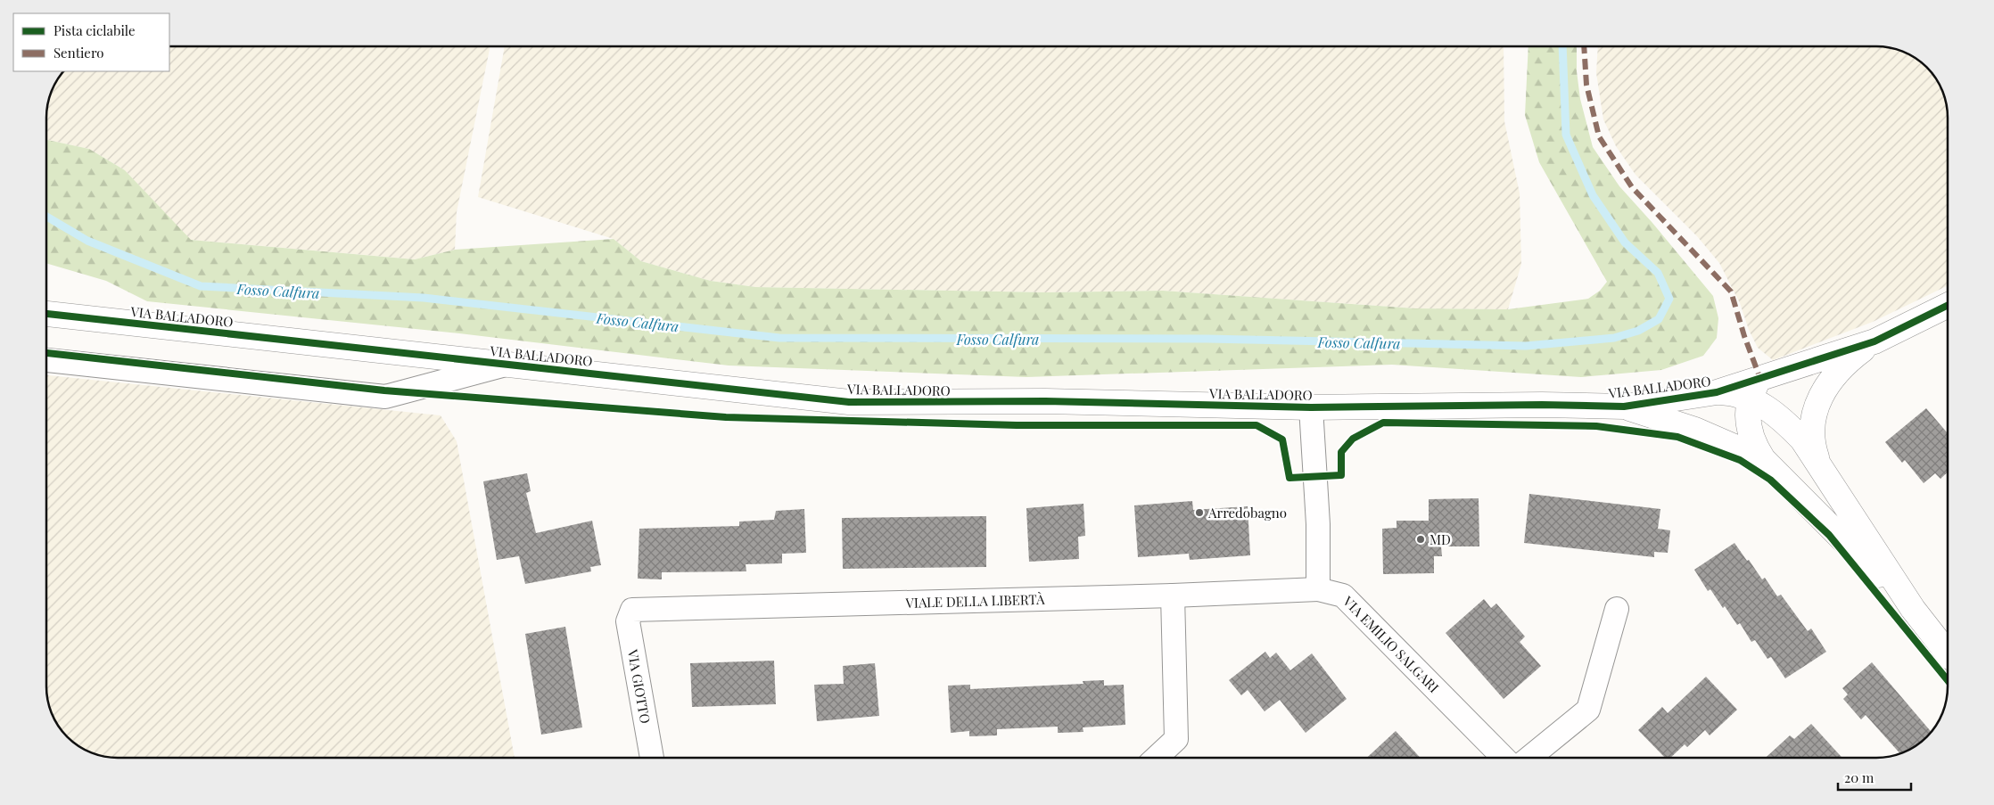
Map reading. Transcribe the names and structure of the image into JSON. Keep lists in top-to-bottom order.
{
  "streets": {
    "street": [
      "VIA BALLADORO",
      "VIALE DELLA LIBERTÀ",
      "VIA EMILIO SALGARI",
      "VIA GIOTTO"
    ]
  },
  "crossings": [
    ["VIALE DELLA LIBERTÀ", "VIA EMILIO SALGARI"],
    ["VIALE DELLA LIBERTÀ", "VIA GIOTTO"]
  ],
  "water": ["Fosso Calfura"],
  "places": ["Arredobagno", "MD"],
  "legend": ["Pista ciclabile", "Sentiero"],
  "scale_bar": "20 m"
}
